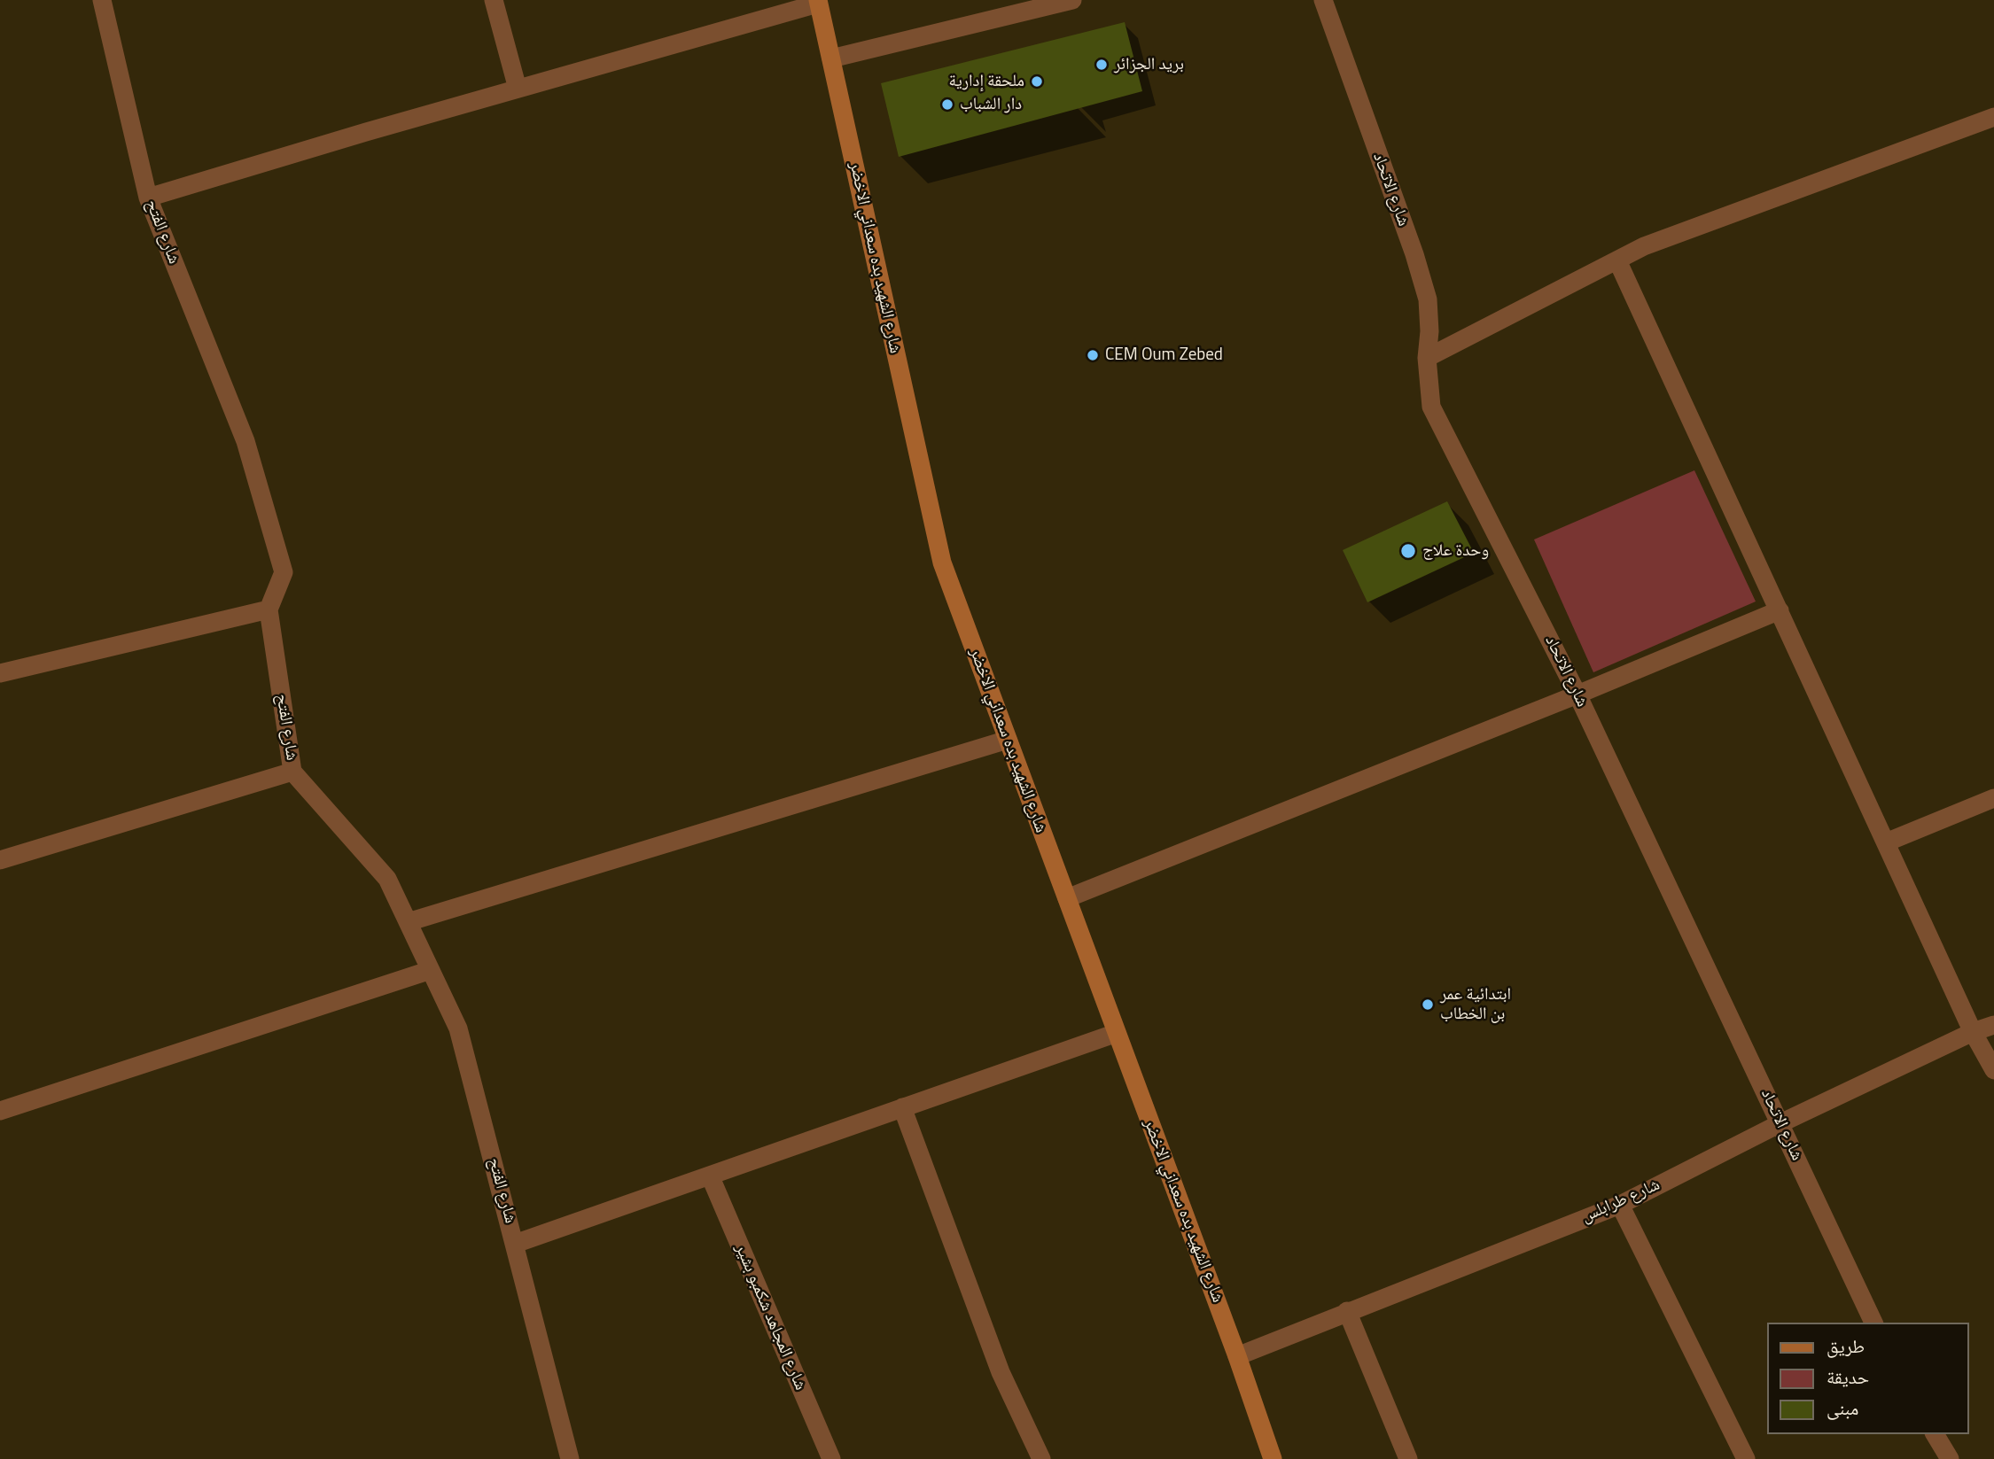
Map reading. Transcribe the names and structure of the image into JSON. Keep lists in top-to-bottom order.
{
  "streets": {
    "main road": ["شارع الشهيد بده سعداني الاخضر"],
    "street": [
      "شارع الاتحاد",
      "شارع الفتح",
      "شارع طرابلس",
      "شارع المجاهد شكمبو بشير"
    ]
  },
  "crossings": [
    ["شارع الاتحاد", "شارع طرابلس"],
    ["شارع الشهيد بده سعداني الاخضر", "شارع طرابلس"]
  ],
  "places": [
    "بريد الجزائر",
    "ملحقة إدارية",
    "دار الشباب",
    "CEM Oum Zebed",
    "وحدة علاج",
    "ابتدائية عمر بن الخطاب"
  ],
  "legend": ["طريق", "حديقة", "مبنى"]
}
